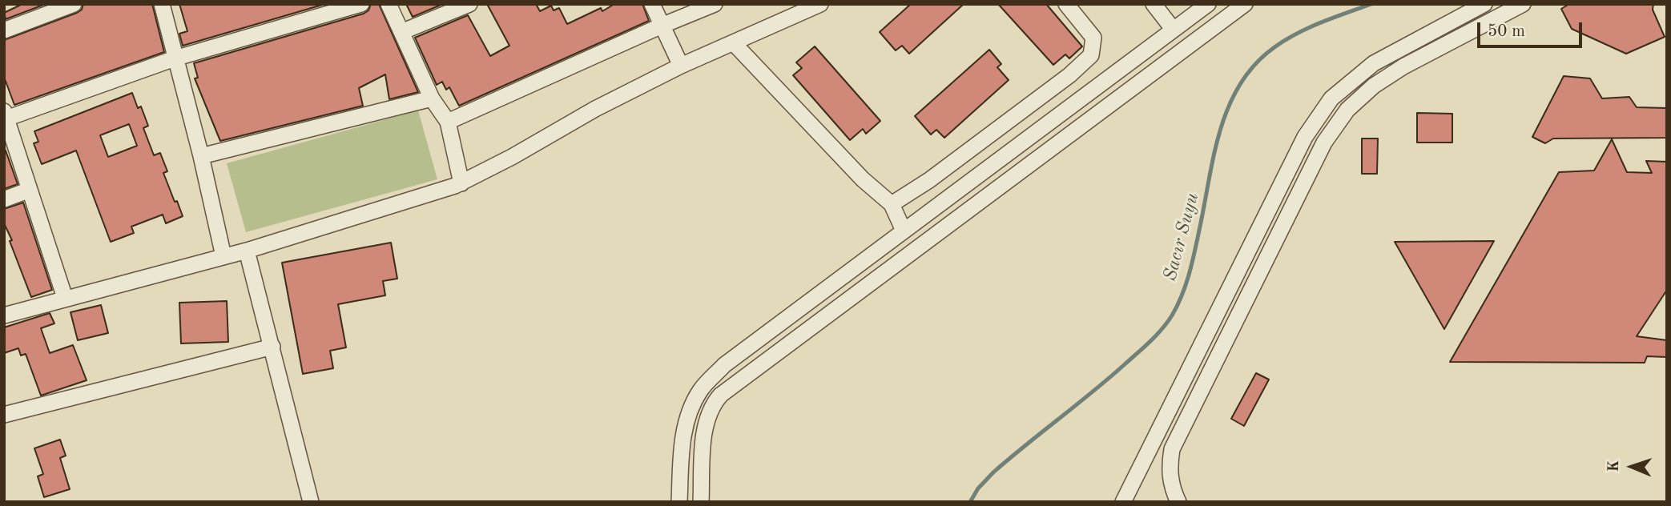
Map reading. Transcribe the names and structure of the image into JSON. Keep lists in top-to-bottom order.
{
  "water": ["Sacır Suyu"],
  "scale_bar": "50 m",
  "north": "left"
}
